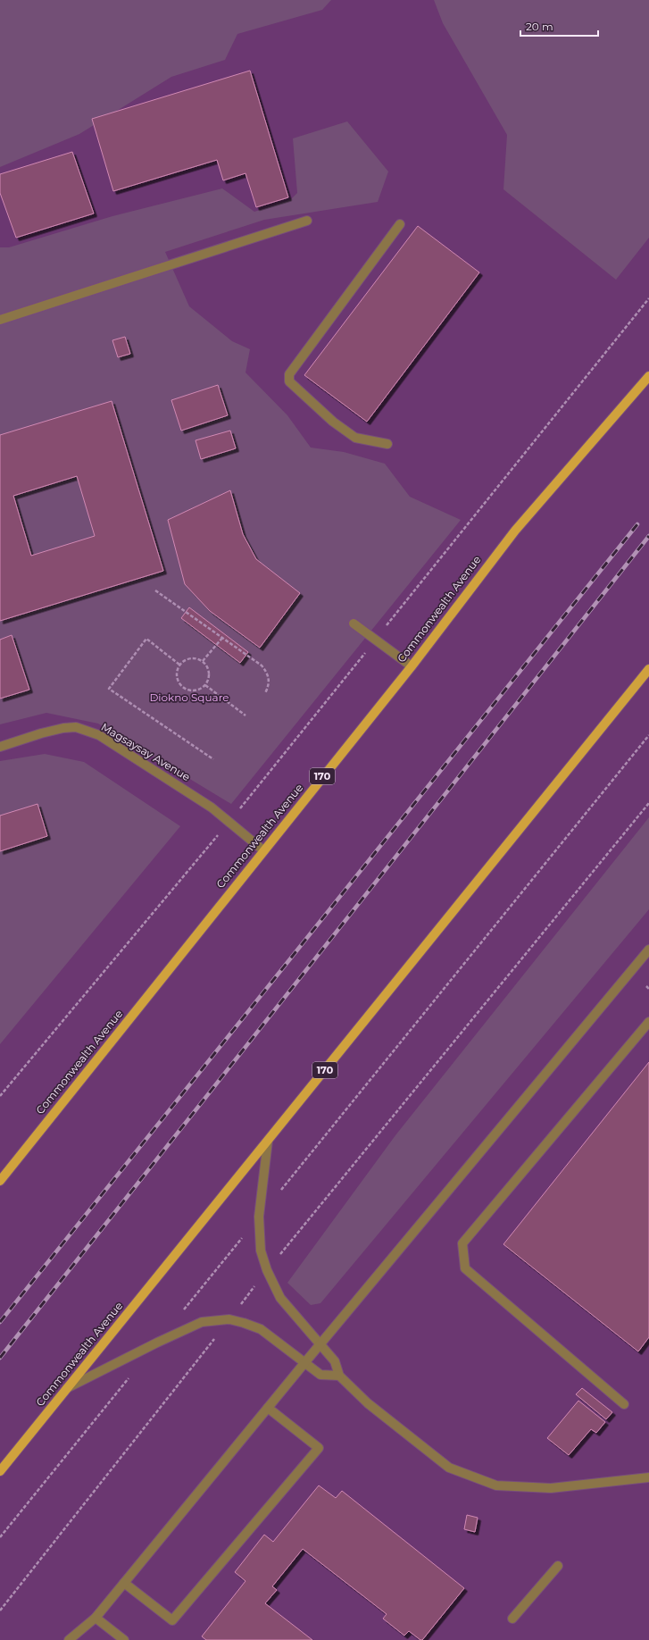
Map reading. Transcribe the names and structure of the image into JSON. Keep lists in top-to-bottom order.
{
  "streets": {
    "main road": ["Commonwealth Avenue", "170"],
    "street": ["Magsaysay Avenue"]
  },
  "crossings": [
    ["Commonwealth Avenue", "Magsaysay Avenue"]
  ],
  "parks": ["Diokno Square"],
  "scale_bar": "20 m"
}
